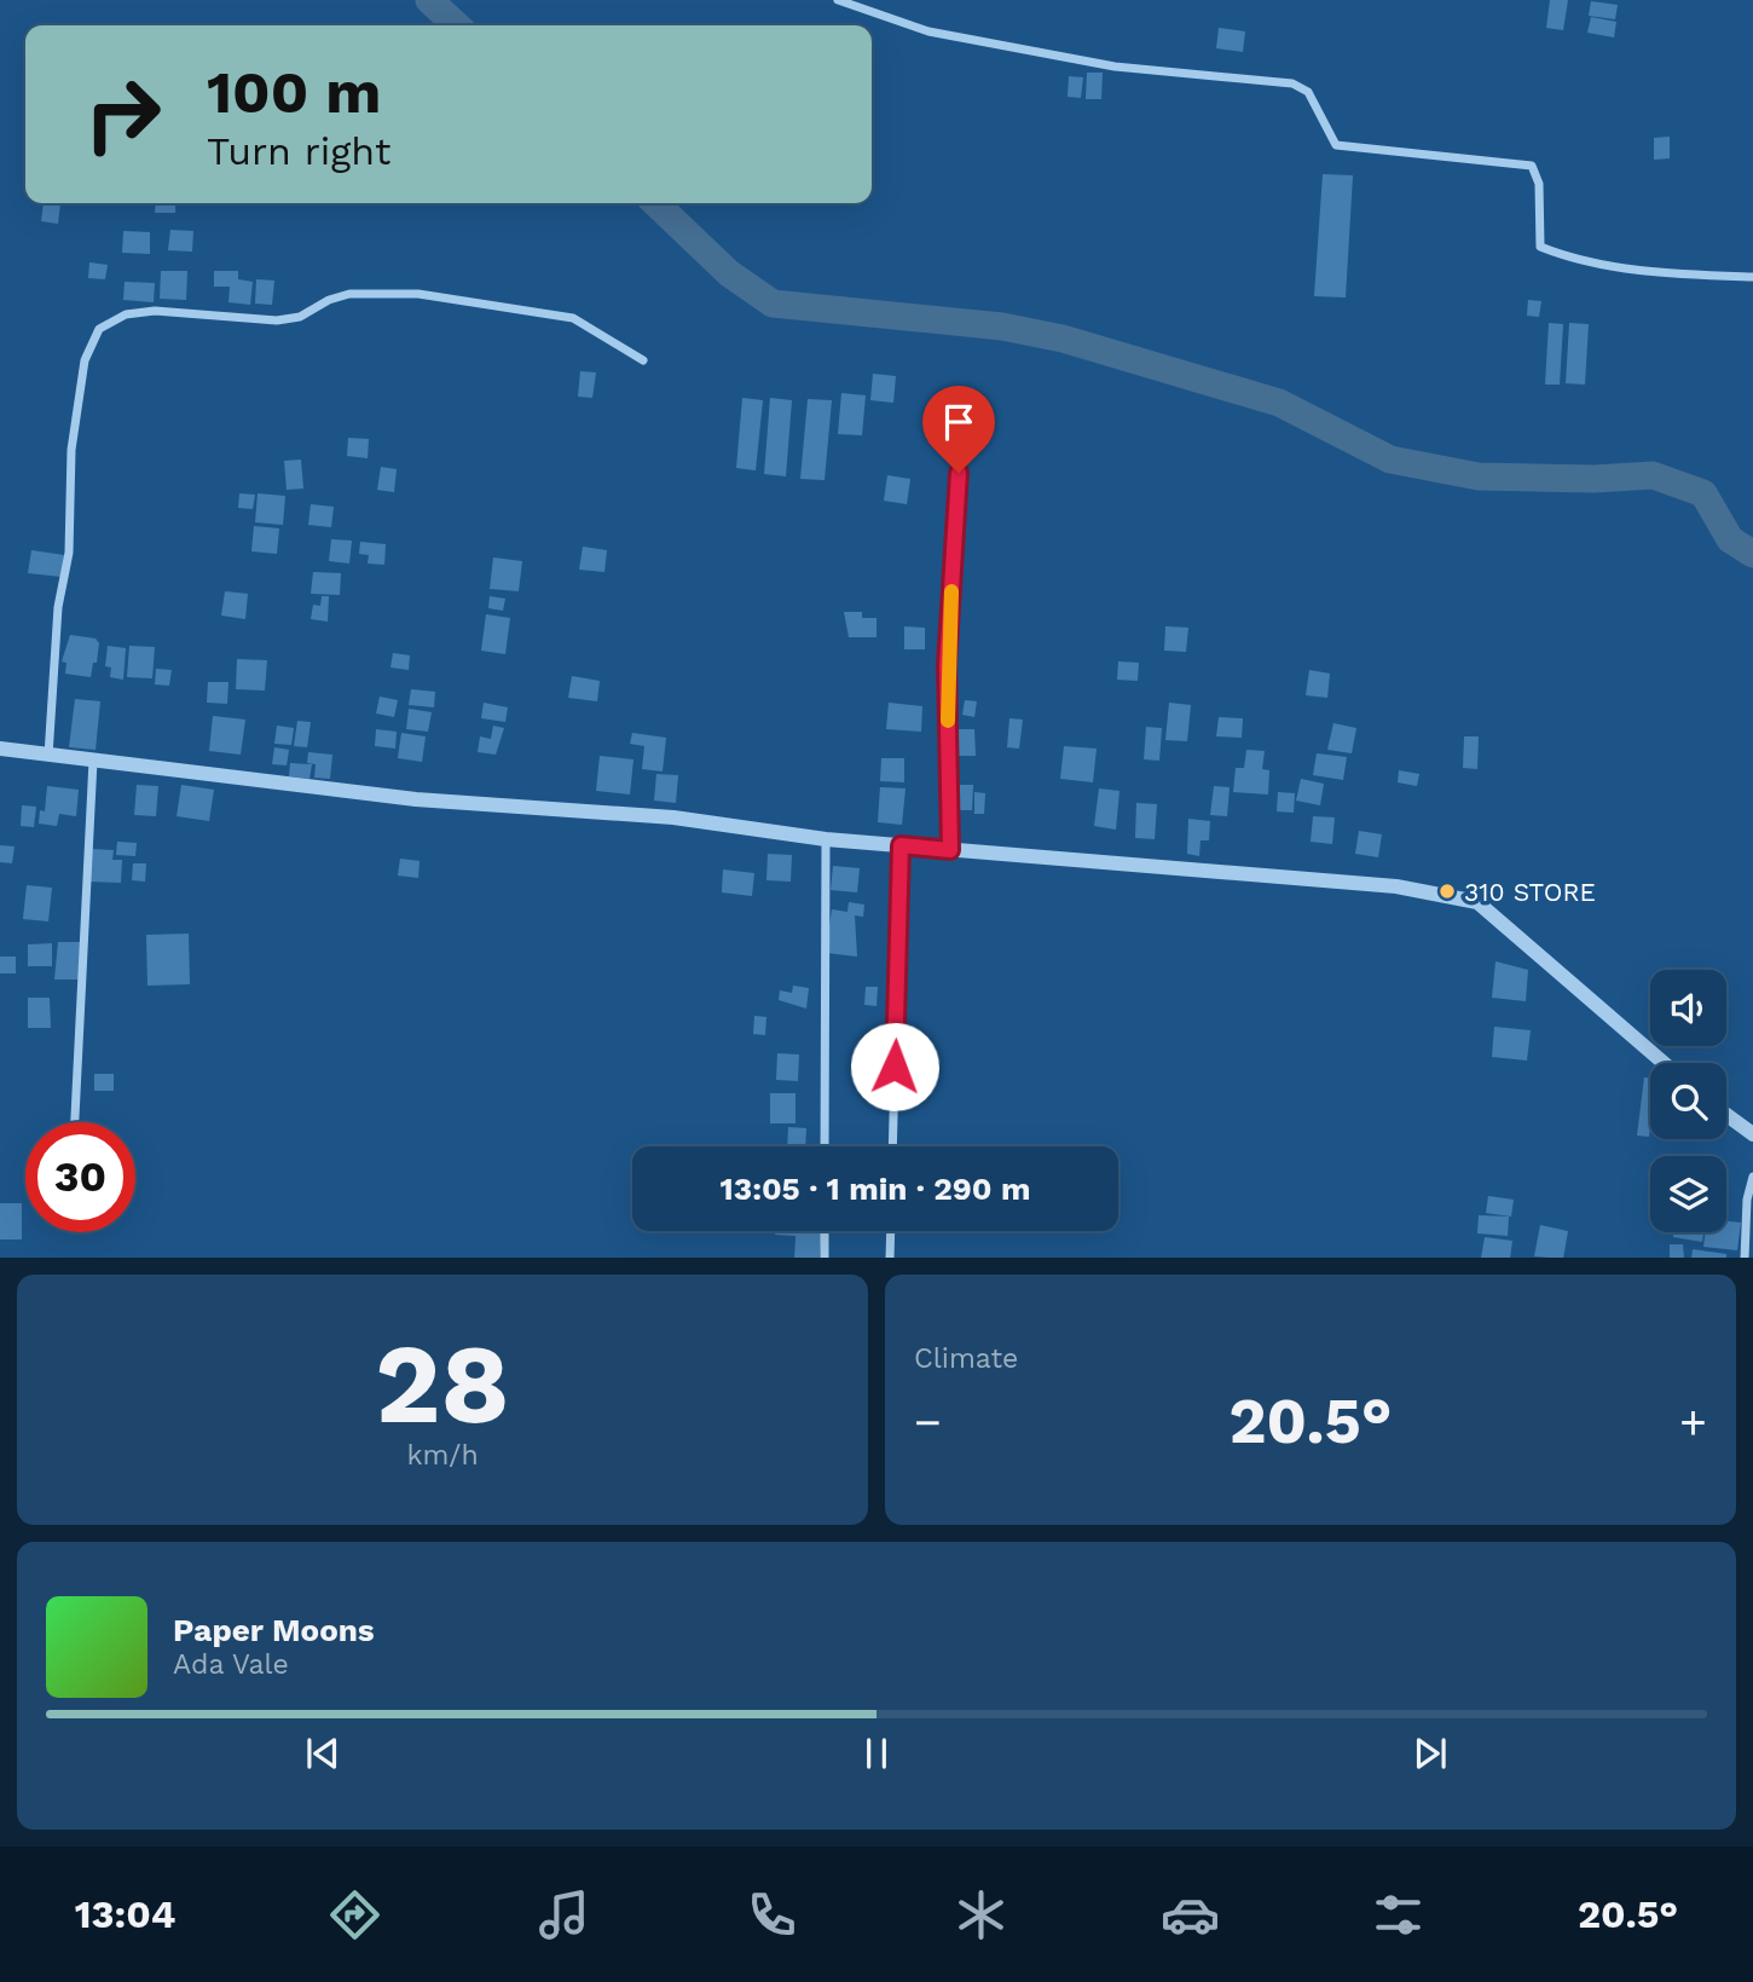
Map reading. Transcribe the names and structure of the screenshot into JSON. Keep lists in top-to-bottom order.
{
  "places": ["310 STORE"],
  "page": {
    "turn": ["100 m", "Turn right"],
    "limit": "30",
    "trip": "13:05 · 1 min · 290 m",
    "tile": [
      ["28", "km/h"],
      "Climate"
    ],
    "heat": ["−", "20.5°", "+"],
    "song": ["Paper Moons", "Ada Vale"],
    "tabs": ["13:04", "20.5°"]
  }
}
